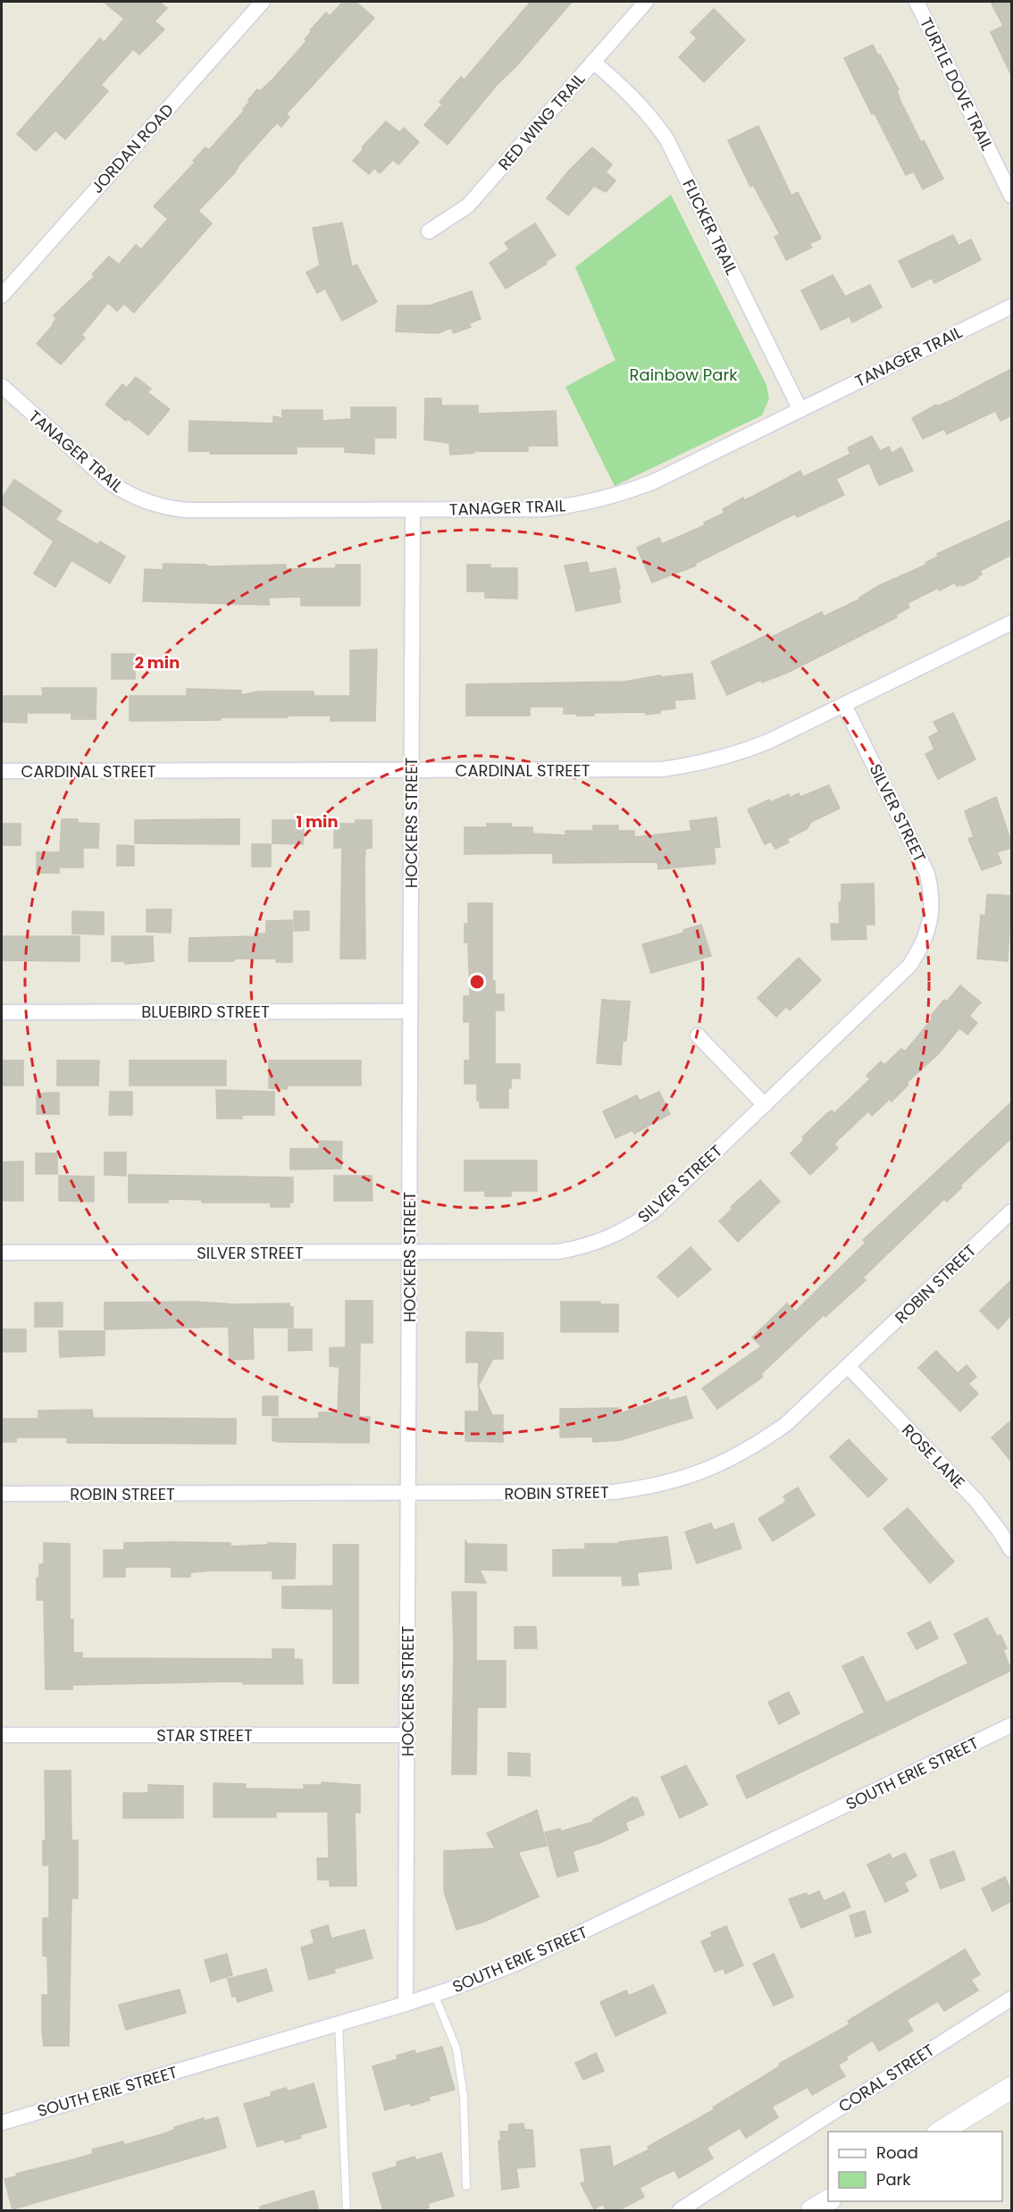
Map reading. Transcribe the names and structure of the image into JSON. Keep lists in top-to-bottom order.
{
  "streets": {
    "street": [
      "TURTLE DOVE TRAIL",
      "RED WING TRAIL",
      "JORDAN ROAD",
      "FLICKER TRAIL",
      "TANAGER TRAIL",
      "CARDINAL STREET",
      "SILVER STREET",
      "HOCKERS STREET",
      "BLUEBIRD STREET",
      "ROBIN STREET",
      "ROSE LANE",
      "STAR STREET",
      "SOUTH ERIE STREET",
      "CORAL STREET"
    ]
  },
  "crossings": [
    ["RED WING TRAIL", "FLICKER TRAIL"],
    ["FLICKER TRAIL", "TANAGER TRAIL"],
    ["TANAGER TRAIL", "HOCKERS STREET"],
    ["CARDINAL STREET", "SILVER STREET"],
    ["CARDINAL STREET", "HOCKERS STREET"],
    ["SILVER STREET", "HOCKERS STREET"],
    ["HOCKERS STREET", "BLUEBIRD STREET"],
    ["HOCKERS STREET", "ROBIN STREET"],
    ["HOCKERS STREET", "STAR STREET"],
    ["HOCKERS STREET", "SOUTH ERIE STREET"],
    ["ROBIN STREET", "ROSE LANE"]
  ],
  "parks": ["Rainbow Park"],
  "legend": ["Road", "Park"],
  "rings": ["2 min", "1 min"]
}
